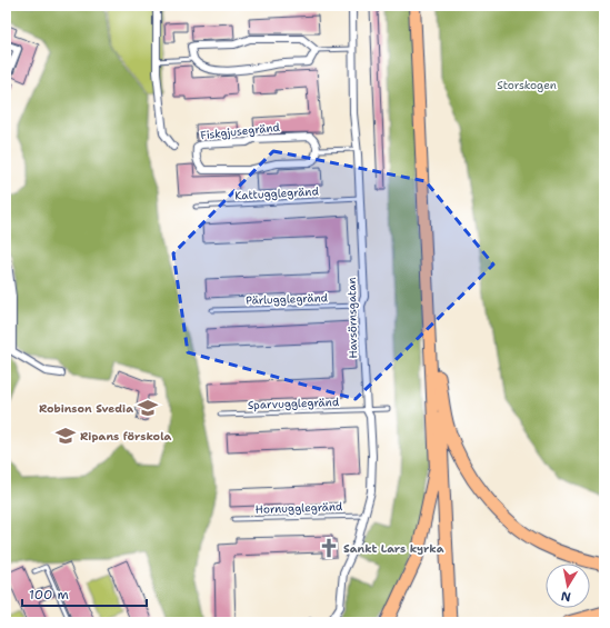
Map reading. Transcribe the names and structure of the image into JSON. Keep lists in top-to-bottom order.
{
  "streets": {
    "street": ["Fiskgjusegränd", "Havsörnsgatan"],
    "lane": [
      "Kattugglegränd",
      "Pärlugglegränd",
      "Sparvugglegränd",
      "Hornugglegränd"
    ]
  },
  "crossings": [
    ["Kattugglegränd", "Havsörnsgatan"],
    ["Pärlugglegränd", "Havsörnsgatan"],
    ["Havsörnsgatan", "Sparvugglegränd"],
    ["Havsörnsgatan", "Hornugglegränd"]
  ],
  "parks": ["Storskogen"],
  "places": {
    "school or university": ["Robinson Svedia", "Ripans förskola"],
    "church": ["Sankt Lars kyrka"]
  },
  "scale_bar": "100 m",
  "north": "bottom"
}
